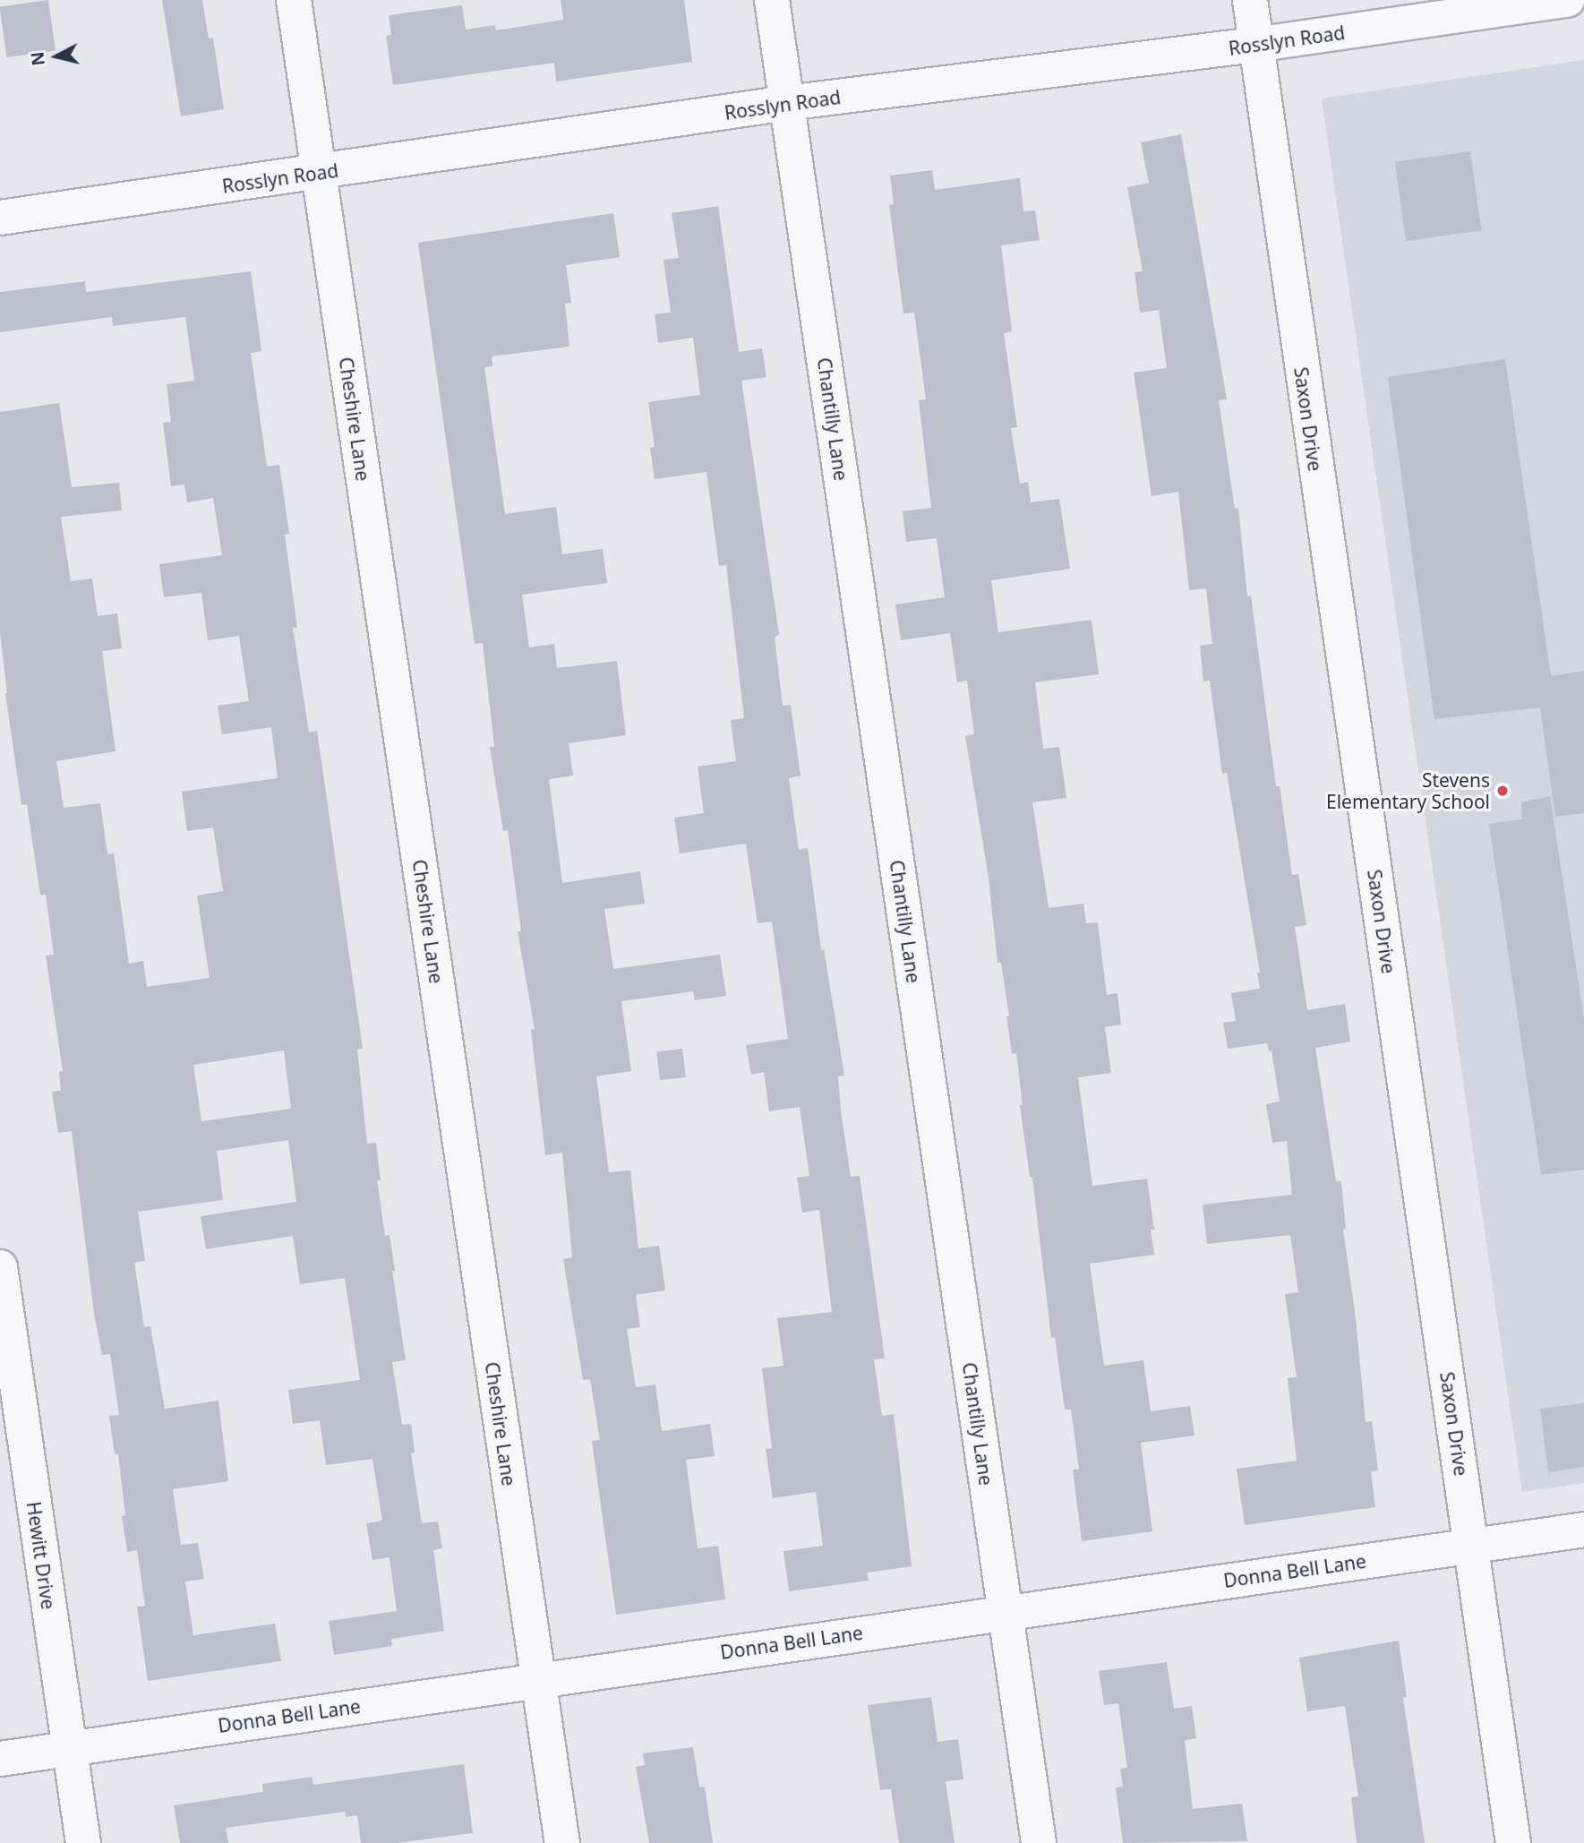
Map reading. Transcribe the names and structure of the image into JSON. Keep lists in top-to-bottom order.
{
  "streets": {
    "street": [
      "Rosslyn Road",
      "Cheshire Lane",
      "Chantilly Lane",
      "Saxon Drive",
      "Hewitt Drive",
      "Donna Bell Lane"
    ]
  },
  "crossings": [
    ["Rosslyn Road", "Cheshire Lane"],
    ["Rosslyn Road", "Chantilly Lane"],
    ["Rosslyn Road", "Saxon Drive"],
    ["Cheshire Lane", "Donna Bell Lane"],
    ["Chantilly Lane", "Donna Bell Lane"],
    ["Saxon Drive", "Donna Bell Lane"],
    ["Hewitt Drive", "Donna Bell Lane"]
  ],
  "places": ["Stevens Elementary School"],
  "north": "left"
}
